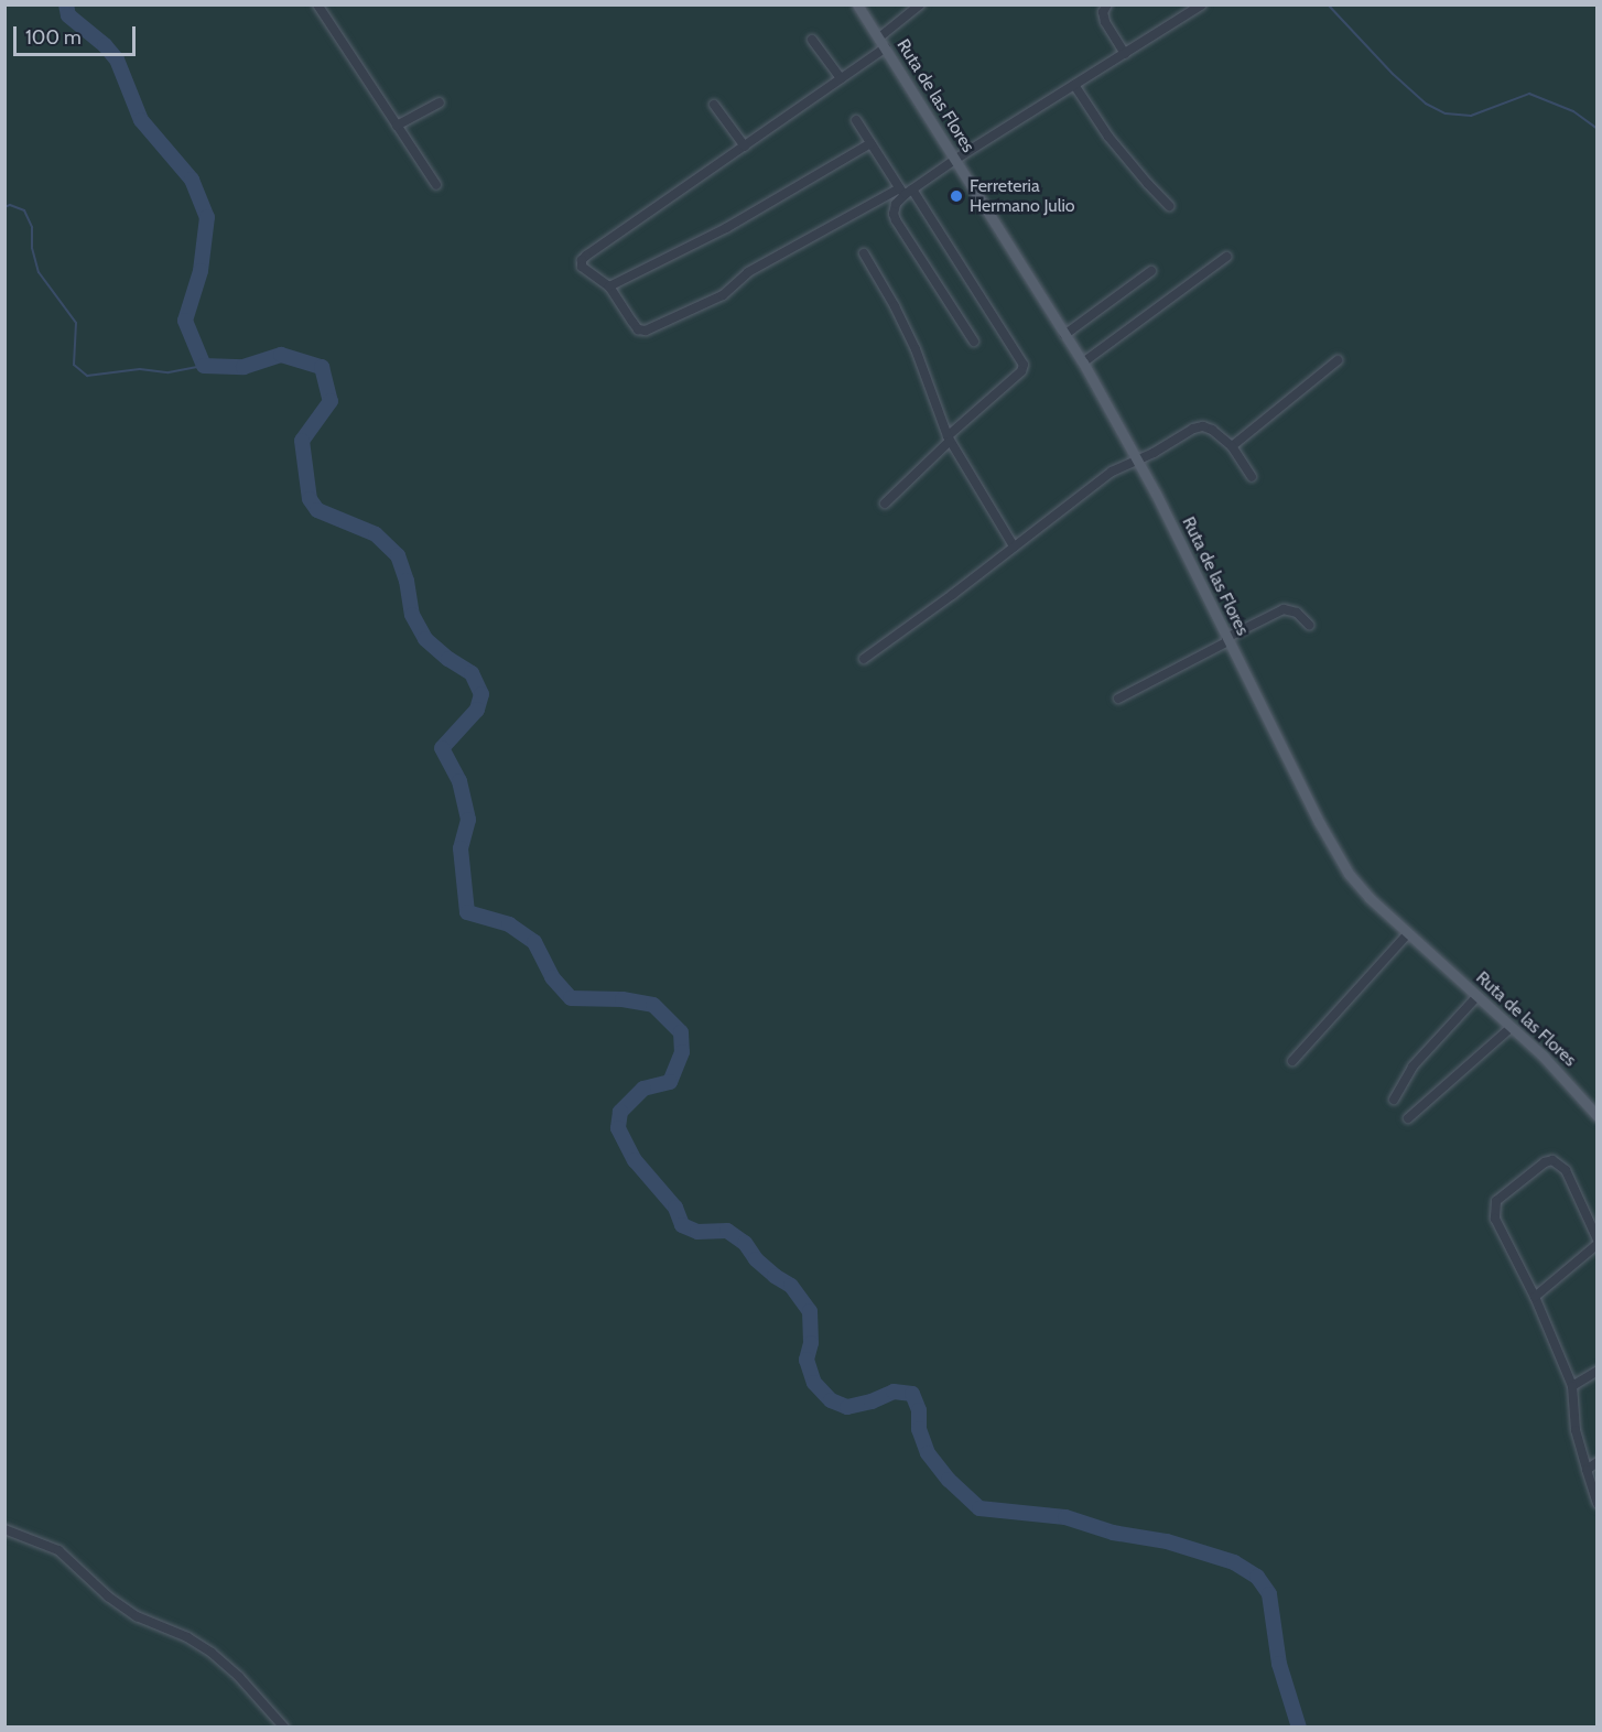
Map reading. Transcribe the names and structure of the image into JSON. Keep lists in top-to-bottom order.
{
  "streets": {
    "main road": ["Ruta de las Flores"]
  },
  "places": ["Ferreteria Hermano Julio"],
  "scale_bar": "100 m"
}
